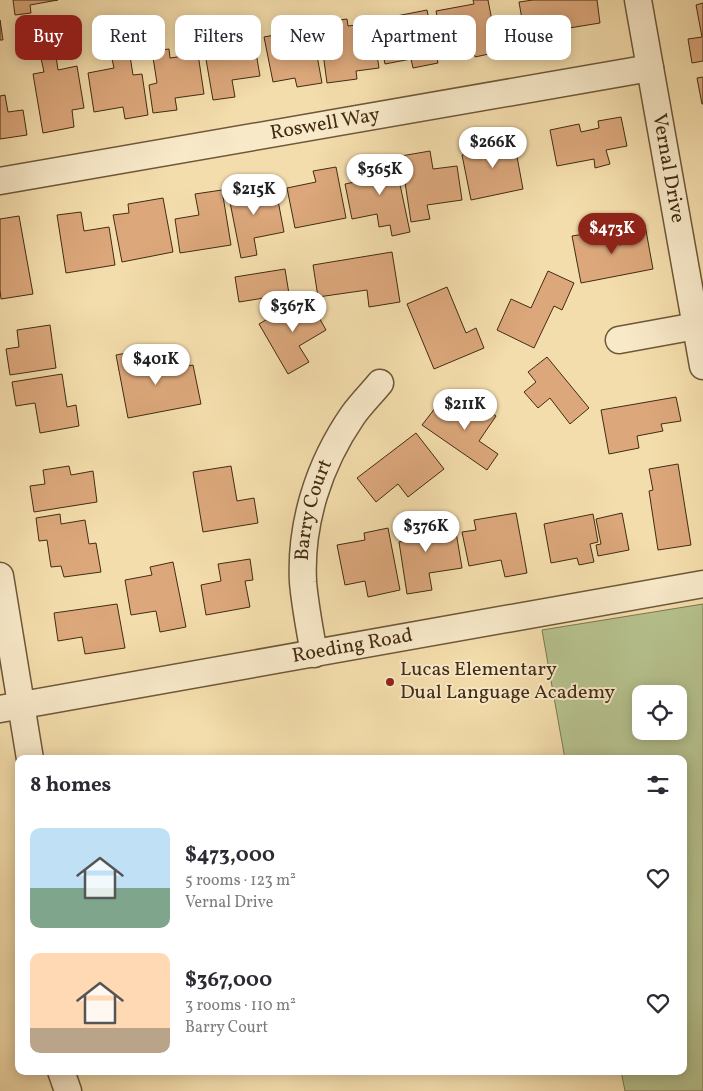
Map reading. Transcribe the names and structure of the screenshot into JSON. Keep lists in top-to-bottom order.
{
  "streets": {
    "street": [
      "Roswell Way",
      "Vernal Drive",
      "Barry Court",
      "Roeding Road"
    ]
  },
  "crossings": [
    ["Roswell Way", "Vernal Drive"],
    ["Barry Court", "Roeding Road"]
  ],
  "places": ["Lucas Elementary Dual Language Academy"],
  "page": {
    "chip": [
      "Buy",
      "Rent",
      "Filters",
      "New",
      "Apartment",
      "House"
    ],
    "price": [
      "$266K",
      "$365K",
      "$215K",
      "$473K",
      "$367K",
      "$401K",
      "$211K",
      "$376K"
    ],
    "heading": "8 homes",
    "list": [
      {
        "name": "$473,000",
        "note": "5 rooms · 123 m² · Vernal Drive"
      },
      {
        "name": "$367,000",
        "note": "3 rooms · 110 m² · Barry Court"
      }
    ]
  }
}
